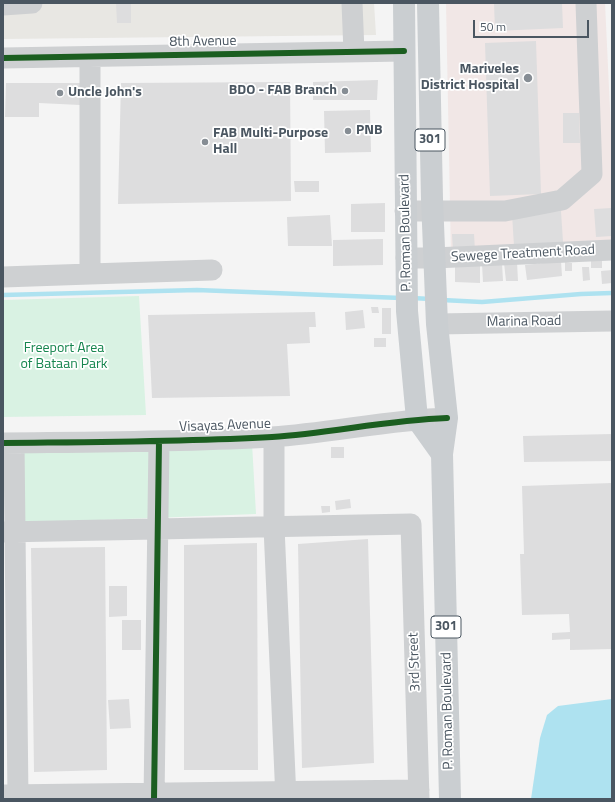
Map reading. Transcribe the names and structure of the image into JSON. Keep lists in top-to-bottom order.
{
  "streets": {
    "main road": ["8th Avenue", "301", "P. Roman Boulevard"],
    "street": [
      "Sewege Treatment Road",
      "Marina Road",
      "Visayas Avenue",
      "3rd Street"
    ]
  },
  "crossings": [
    ["8th Avenue", "P. Roman Boulevard"],
    ["P. Roman Boulevard", "Sewege Treatment Road"],
    ["P. Roman Boulevard", "Marina Road"],
    ["P. Roman Boulevard", "Visayas Avenue"]
  ],
  "parks": ["Freeport Area of Bataan Park"],
  "places": [
    "Mariveles District Hospital",
    "BDO - FAB Branch",
    "Uncle John's",
    "PNB",
    "FAB Multi-Purpose Hall"
  ],
  "scale_bar": "50 m"
}
